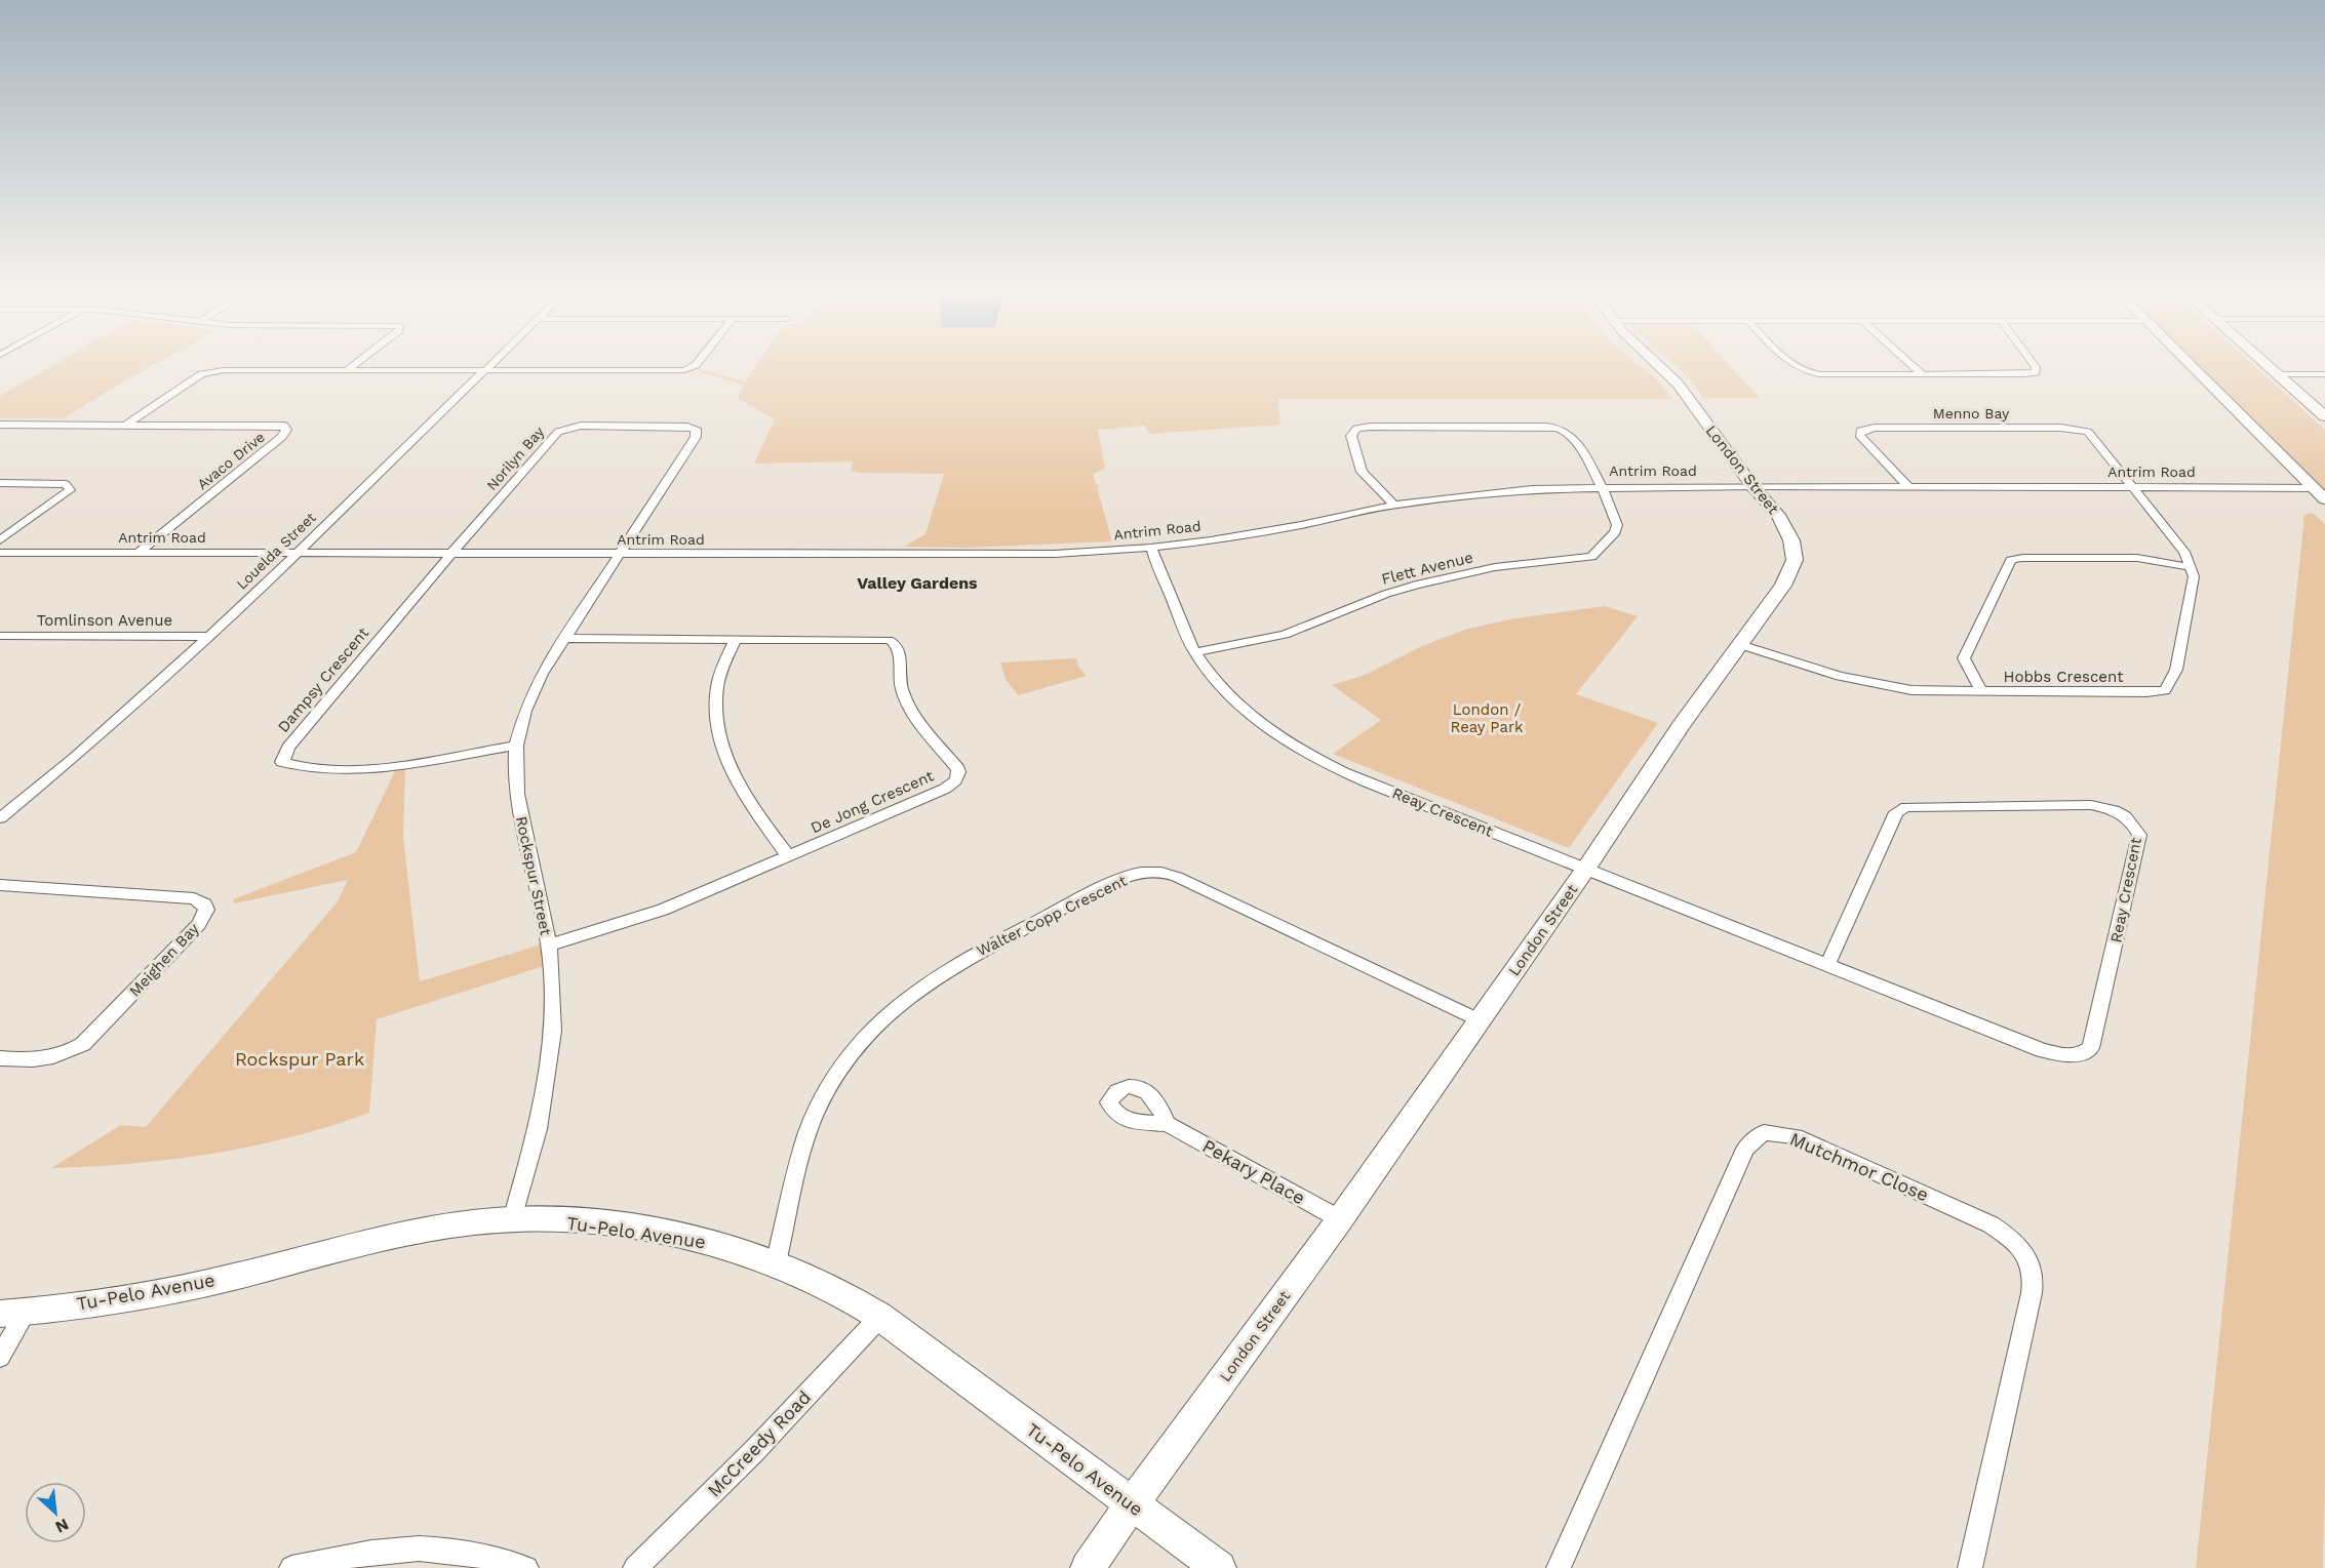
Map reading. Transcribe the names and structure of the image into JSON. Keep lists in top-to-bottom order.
{
  "streets": {
    "street": [
      "Menno Bay",
      "Norilyn Bay",
      "Avaco Drive",
      "London Street",
      "Antrim Road",
      "Louelda Street",
      "Flett Avenue",
      "Tomlinson Avenue",
      "Hobbs Crescent",
      "Dampsy Crescent",
      "De Jong Crescent",
      "Reay Crescent",
      "Rockspur Street",
      "Walter Copp Crescent",
      "Meighen Bay",
      "Mutchmor Close",
      "Pekary Place",
      "Tu-Pelo Avenue",
      "McCreedy Road"
    ]
  },
  "crossings": [
    ["Menno Bay", "Antrim Road"],
    ["Norilyn Bay", "Antrim Road"],
    ["Norilyn Bay", "Dampsy Crescent"],
    ["Norilyn Bay", "Rockspur Street"],
    ["Avaco Drive", "Antrim Road"],
    ["London Street", "Antrim Road"],
    ["London Street", "Hobbs Crescent"],
    ["London Street", "Reay Crescent"],
    ["London Street", "Walter Copp Crescent"],
    ["London Street", "Pekary Place"],
    ["London Street", "Tu-Pelo Avenue"],
    ["Antrim Road", "Louelda Street"],
    ["Antrim Road", "Flett Avenue"],
    ["Antrim Road", "Dampsy Crescent"],
    ["Antrim Road", "Reay Crescent"],
    ["Antrim Road", "Rockspur Street"],
    ["Louelda Street", "Tomlinson Avenue"],
    ["Flett Avenue", "Reay Crescent"],
    ["Dampsy Crescent", "Rockspur Street"],
    ["De Jong Crescent", "Rockspur Street"],
    ["Rockspur Street", "Tu-Pelo Avenue"],
    ["Walter Copp Crescent", "Tu-Pelo Avenue"],
    ["Tu-Pelo Avenue", "McCreedy Road"]
  ],
  "districts": ["Valley Gardens"],
  "parks": ["London / Reay Park", "Rockspur Park"],
  "north": "bottom right"
}
